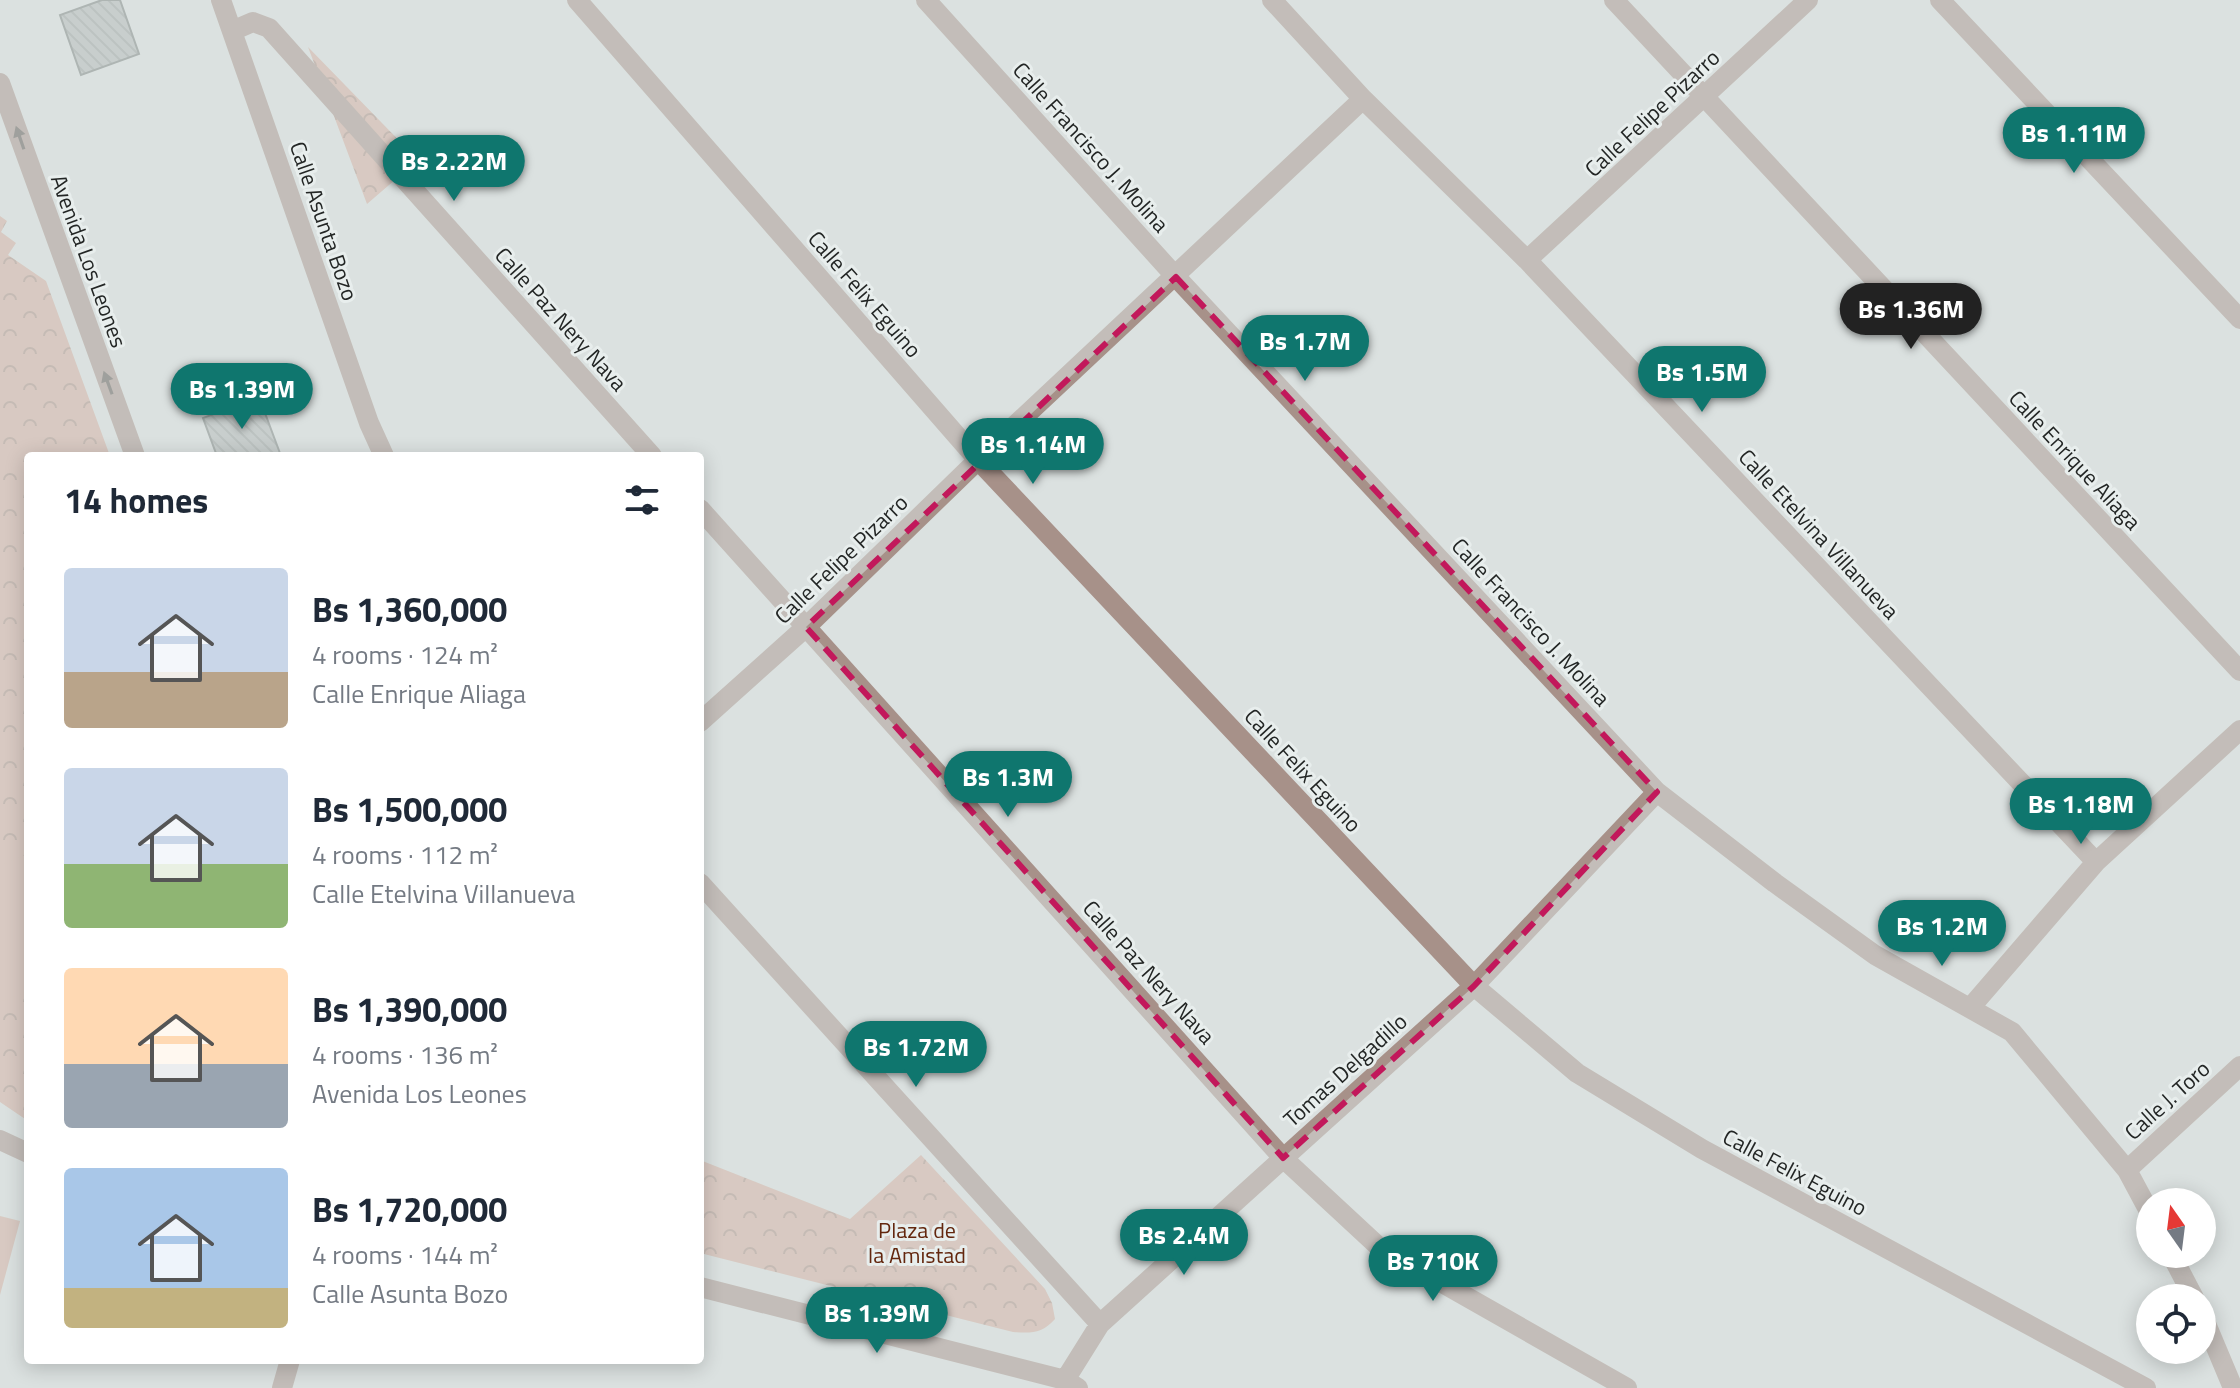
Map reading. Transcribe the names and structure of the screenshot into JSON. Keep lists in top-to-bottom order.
{
  "streets": {
    "street": [
      "Calle Felipe Pizarro",
      "Calle Francisco J. Molina",
      "Calle Asunta Bozo",
      "Avenida Los Leones",
      "Calle Felix Eguino",
      "Calle Paz Nery Nava",
      "Calle Enrique Aliaga",
      "Calle Etelvina Villanueva",
      "Tomas Delgadillo",
      "Calle J. Toro"
    ]
  },
  "crossings": [
    ["Calle Felipe Pizarro", "Calle Francisco J. Molina"],
    ["Calle Felipe Pizarro", "Calle Felix Eguino"],
    ["Calle Felipe Pizarro", "Calle Paz Nery Nava"],
    ["Calle Felipe Pizarro", "Calle Enrique Aliaga"],
    ["Calle Felipe Pizarro", "Calle Etelvina Villanueva"],
    ["Calle Francisco J. Molina", "Tomas Delgadillo"],
    ["Calle Francisco J. Molina", "Calle J. Toro"],
    ["Calle Asunta Bozo", "Calle Paz Nery Nava"],
    ["Calle Felix Eguino", "Tomas Delgadillo"],
    ["Calle Paz Nery Nava", "Tomas Delgadillo"]
  ],
  "one_way": ["Avenida Los Leones"],
  "parks": ["Plaza de la Amistad"],
  "north": "top",
  "page": {
    "price": [
      "Bs 1.11M",
      "Bs 2.22M",
      "Bs 1.36M",
      "Bs 1.7M",
      "Bs 1.5M",
      "Bs 1.39M",
      "Bs 1.14M",
      "Bs 1.3M",
      "Bs 1.18M",
      "Bs 1.2M",
      "Bs 1.72M",
      "Bs 2.4M",
      "Bs 710K",
      "Bs 1.39M"
    ],
    "heading": "14 homes",
    "list": [
      {
        "name": "Bs 1,360,000",
        "note": "4 rooms · 124 m² · Calle Enrique Aliaga"
      },
      {
        "name": "Bs 1,500,000",
        "note": "4 rooms · 112 m² · Calle Etelvina Villanueva"
      },
      {
        "name": "Bs 1,390,000",
        "note": "4 rooms · 136 m² · Avenida Los Leones"
      },
      {
        "name": "Bs 1,720,000",
        "note": "4 rooms · 144 m² · Calle Asunta Bozo"
      }
    ]
  }
}
